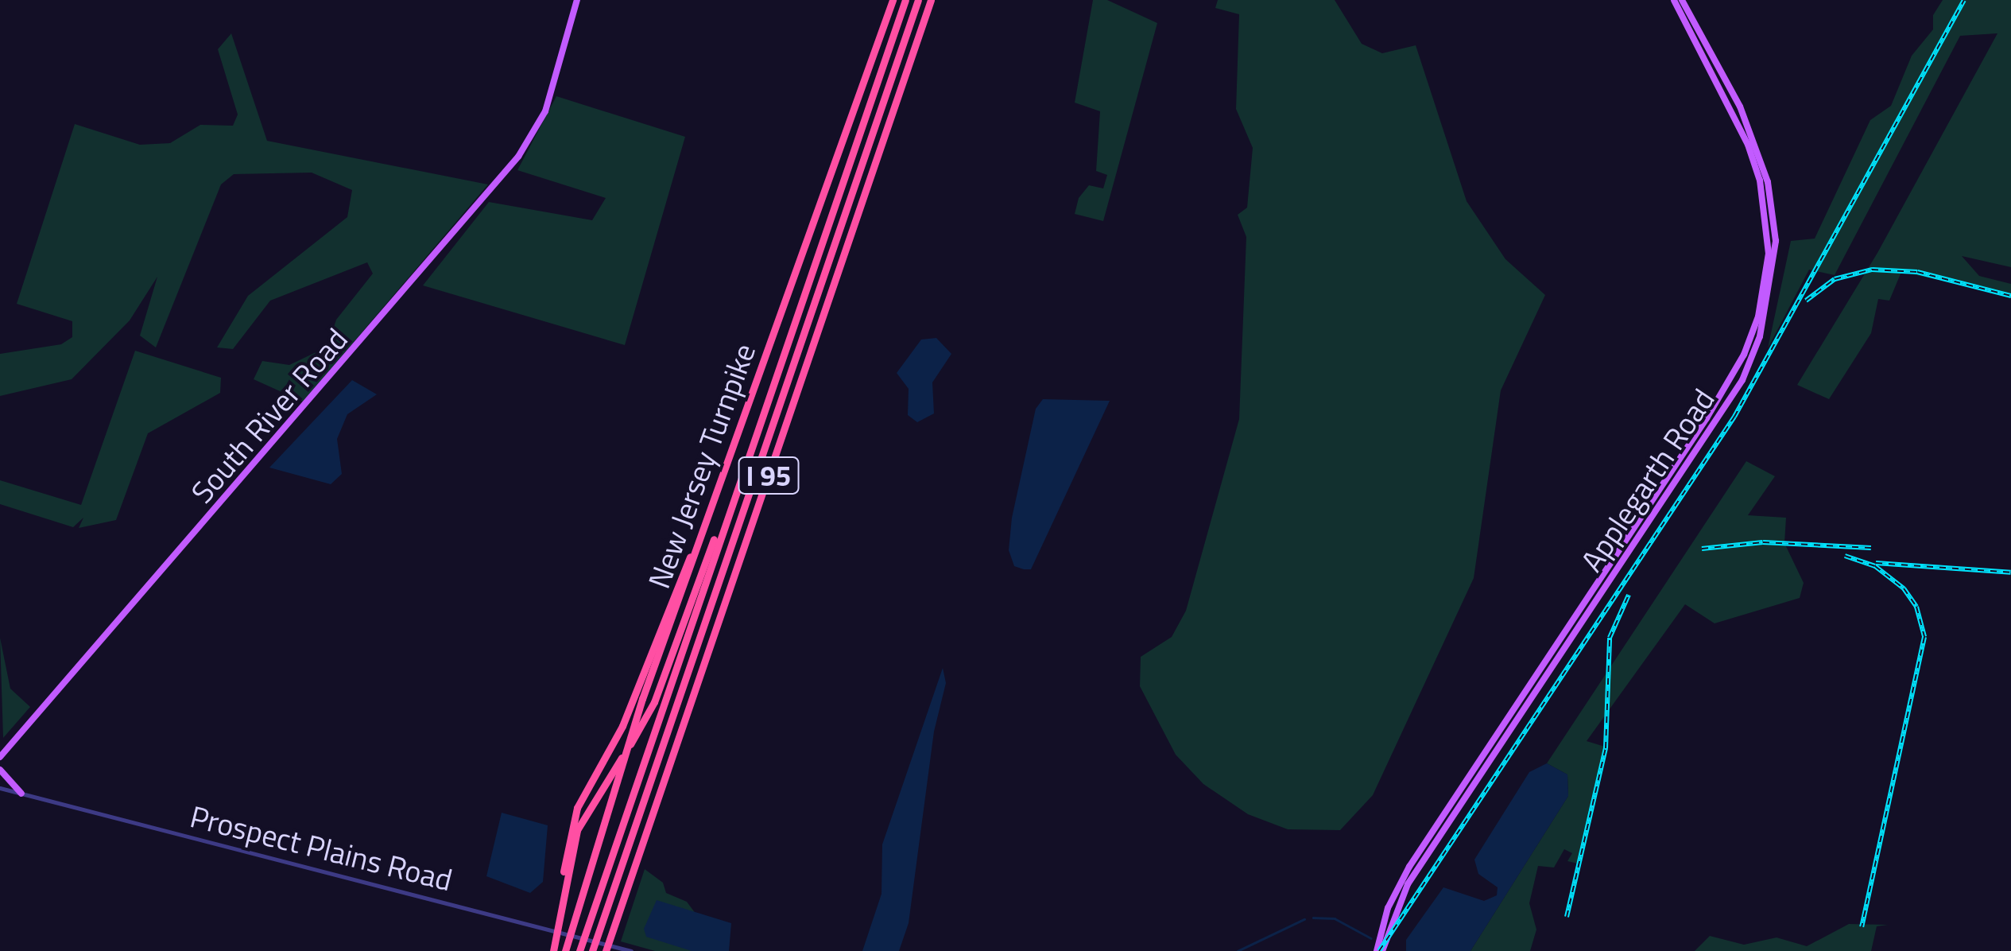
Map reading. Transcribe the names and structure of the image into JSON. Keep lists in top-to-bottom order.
{
  "streets": {
    "highway": ["New Jersey Turnpike", "I 95"],
    "main road": ["South River Road", "Applegarth Road"],
    "street": ["Prospect Plains Road"]
  }
}
